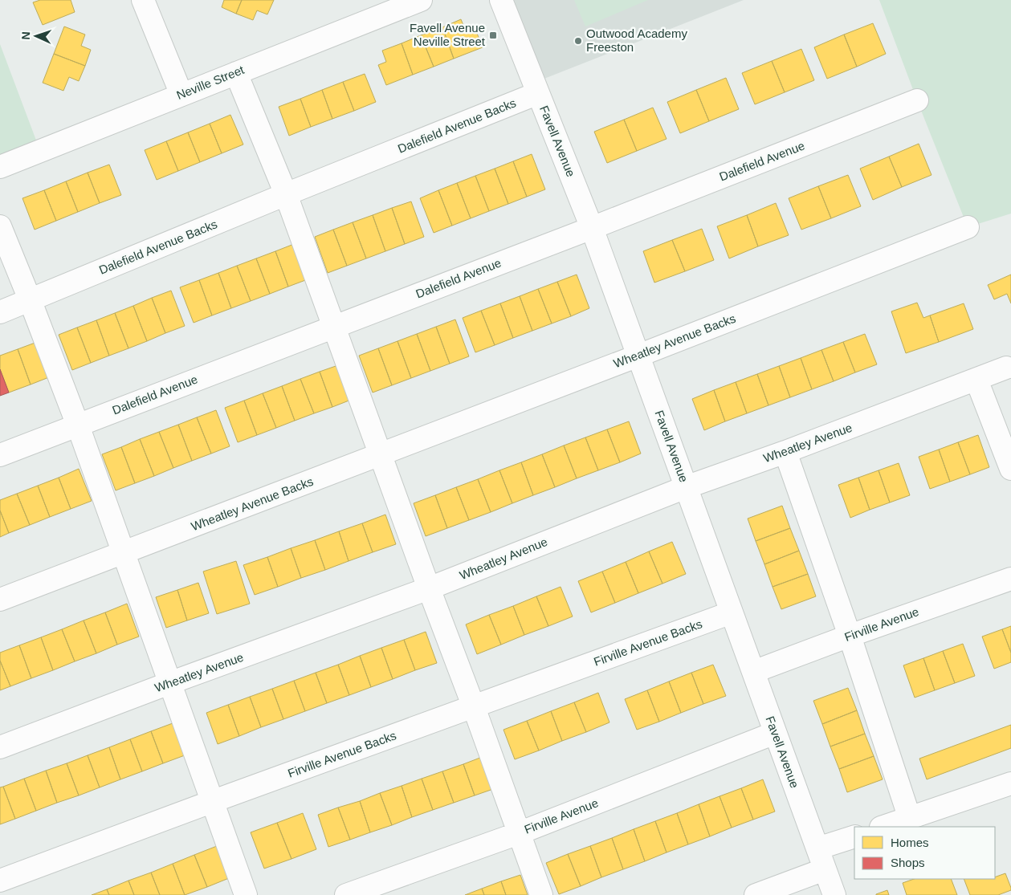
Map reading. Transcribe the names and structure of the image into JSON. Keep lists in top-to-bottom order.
{
  "streets": {
    "street": [
      "Neville Street",
      "Dalefield Avenue Backs",
      "Favell Avenue",
      "Dalefield Avenue",
      "Wheatley Avenue Backs",
      "Wheatley Avenue",
      "Firville Avenue",
      "Firville Avenue Backs"
    ]
  },
  "crossings": [
    ["Dalefield Avenue Backs", "Favell Avenue"],
    ["Favell Avenue", "Dalefield Avenue"],
    ["Favell Avenue", "Wheatley Avenue Backs"],
    ["Favell Avenue", "Wheatley Avenue"],
    ["Favell Avenue", "Firville Avenue"],
    ["Favell Avenue", "Firville Avenue Backs"]
  ],
  "places": {
    "transit": ["Favell Avenue Neville Street"],
    "other": ["Outwood Academy Freeston"]
  },
  "legend": ["Homes", "Shops"],
  "north": "left"
}
